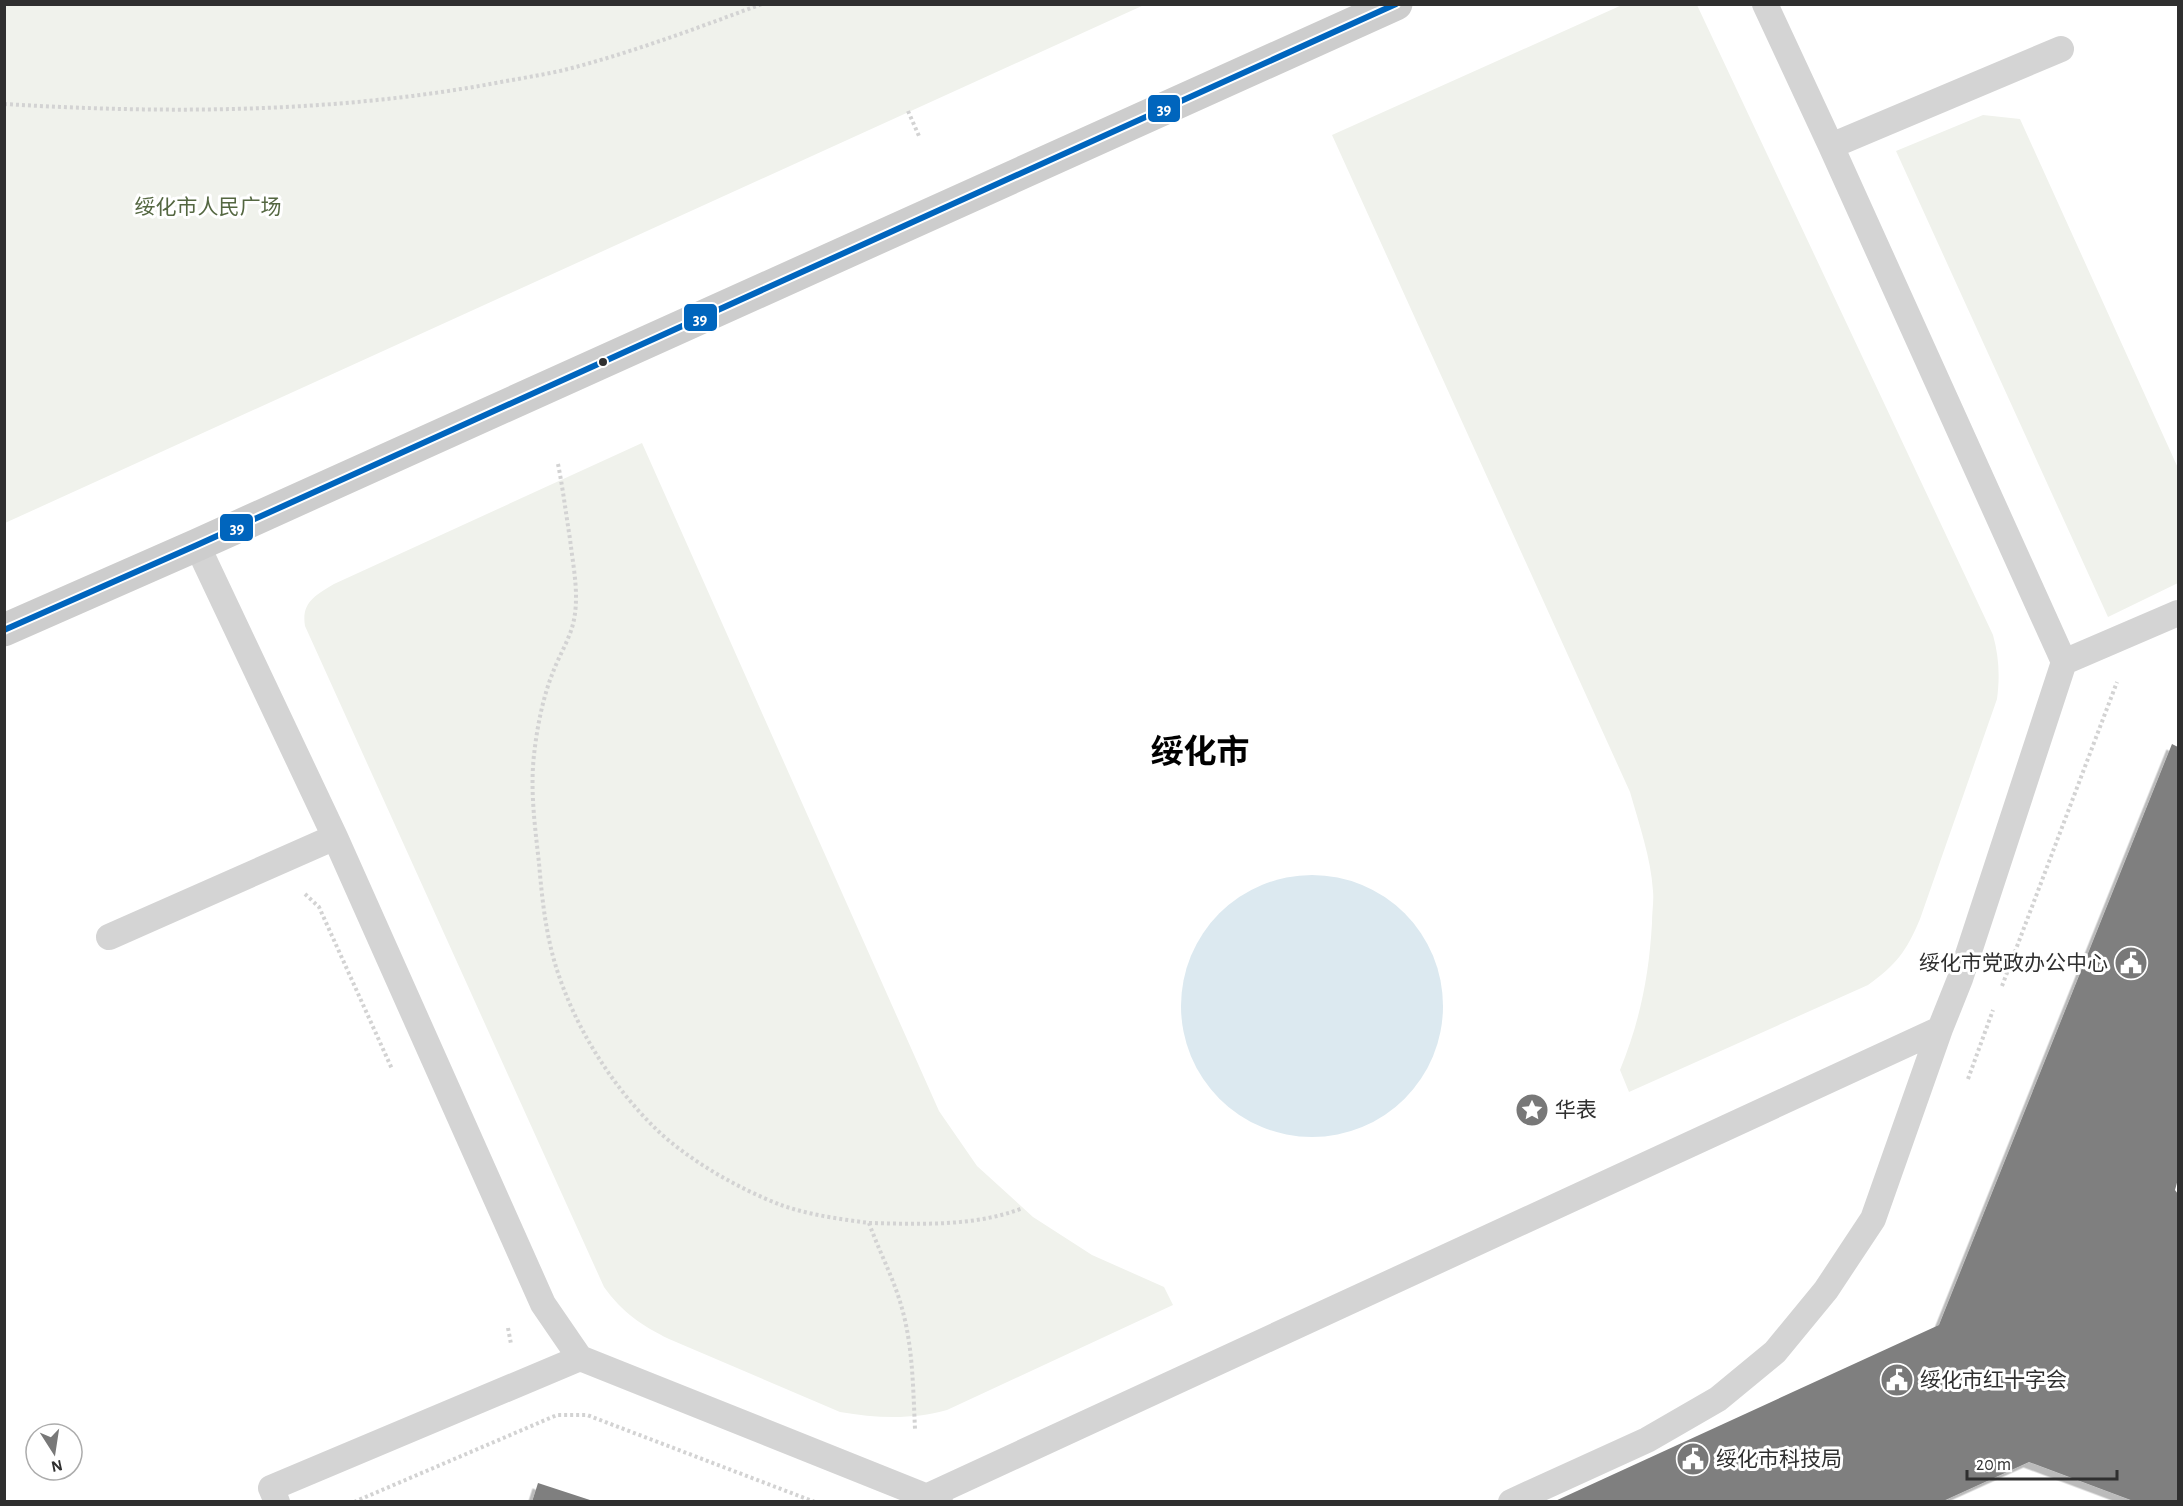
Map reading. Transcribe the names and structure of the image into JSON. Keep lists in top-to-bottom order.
{
  "districts": ["绥化市"],
  "parks": ["绥化市人民广场"],
  "places": {
    "public building": ["绥化市党政办公中心", "绥化市红十字会", "绥化市科技局"],
    "place": ["华表"]
  },
  "lines": ["transit line 39"],
  "scale_bar": "20 m",
  "north": "bottom"
}
